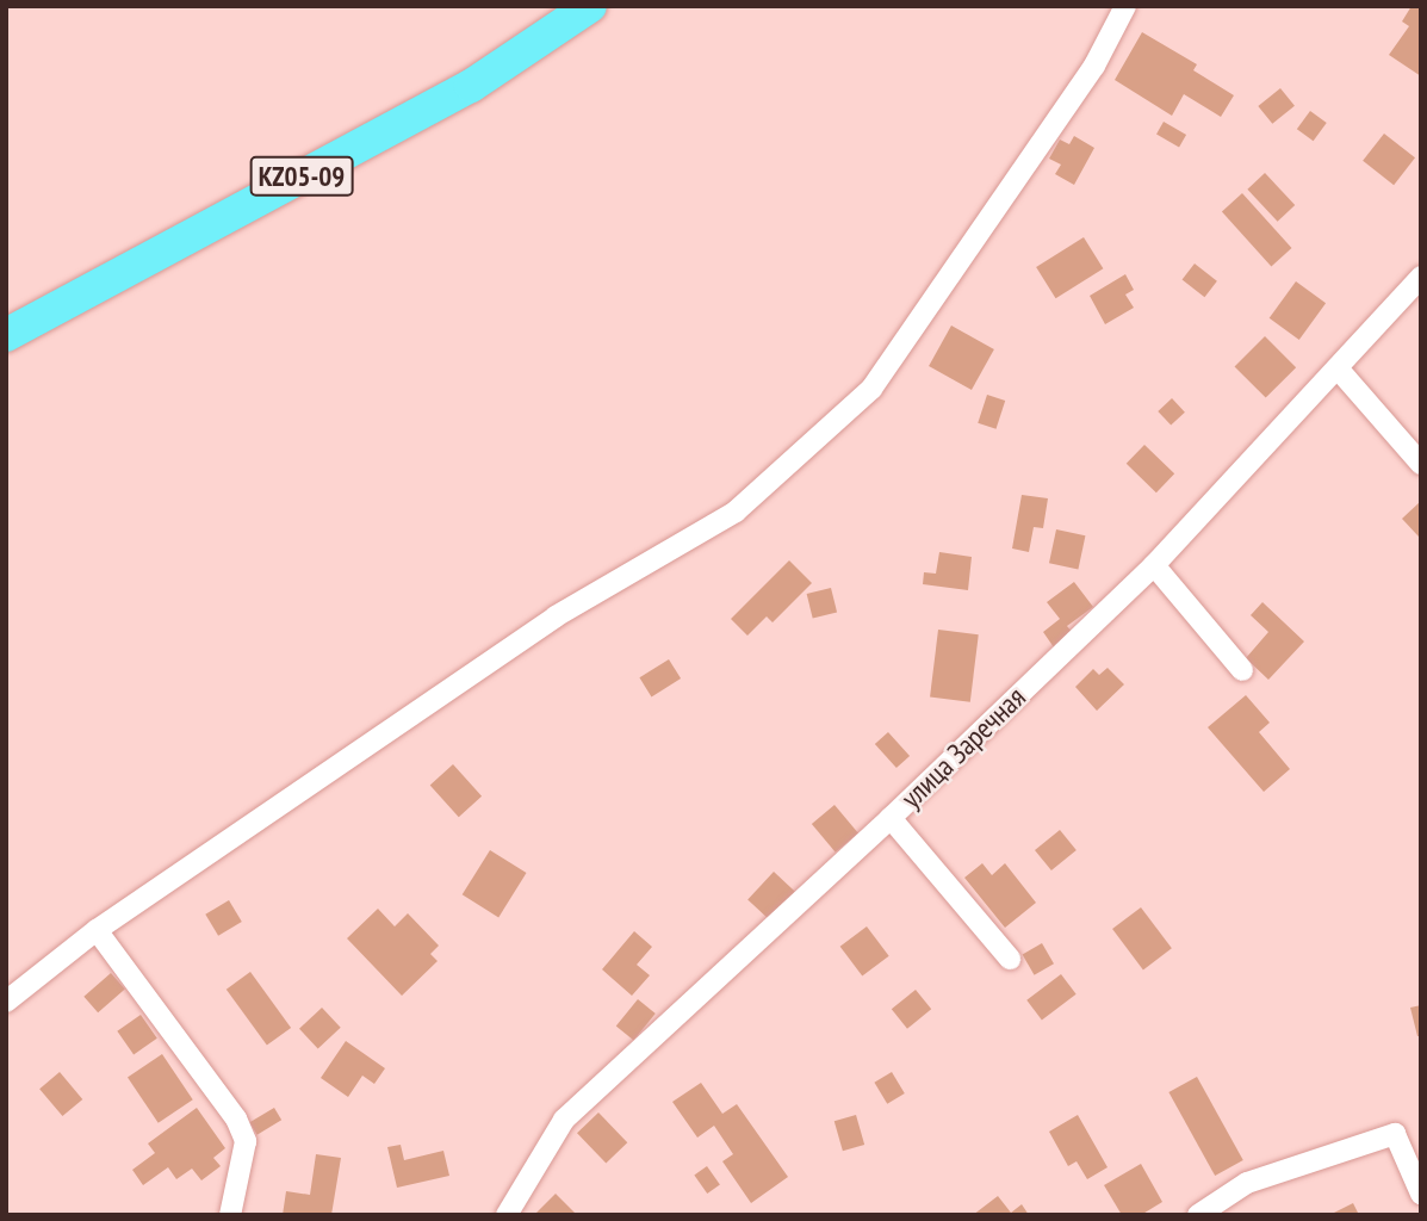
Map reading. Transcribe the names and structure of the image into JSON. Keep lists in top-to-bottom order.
{
  "streets": {
    "main road": ["KZ05-09"],
    "street": ["улица Заречная"]
  }
}
